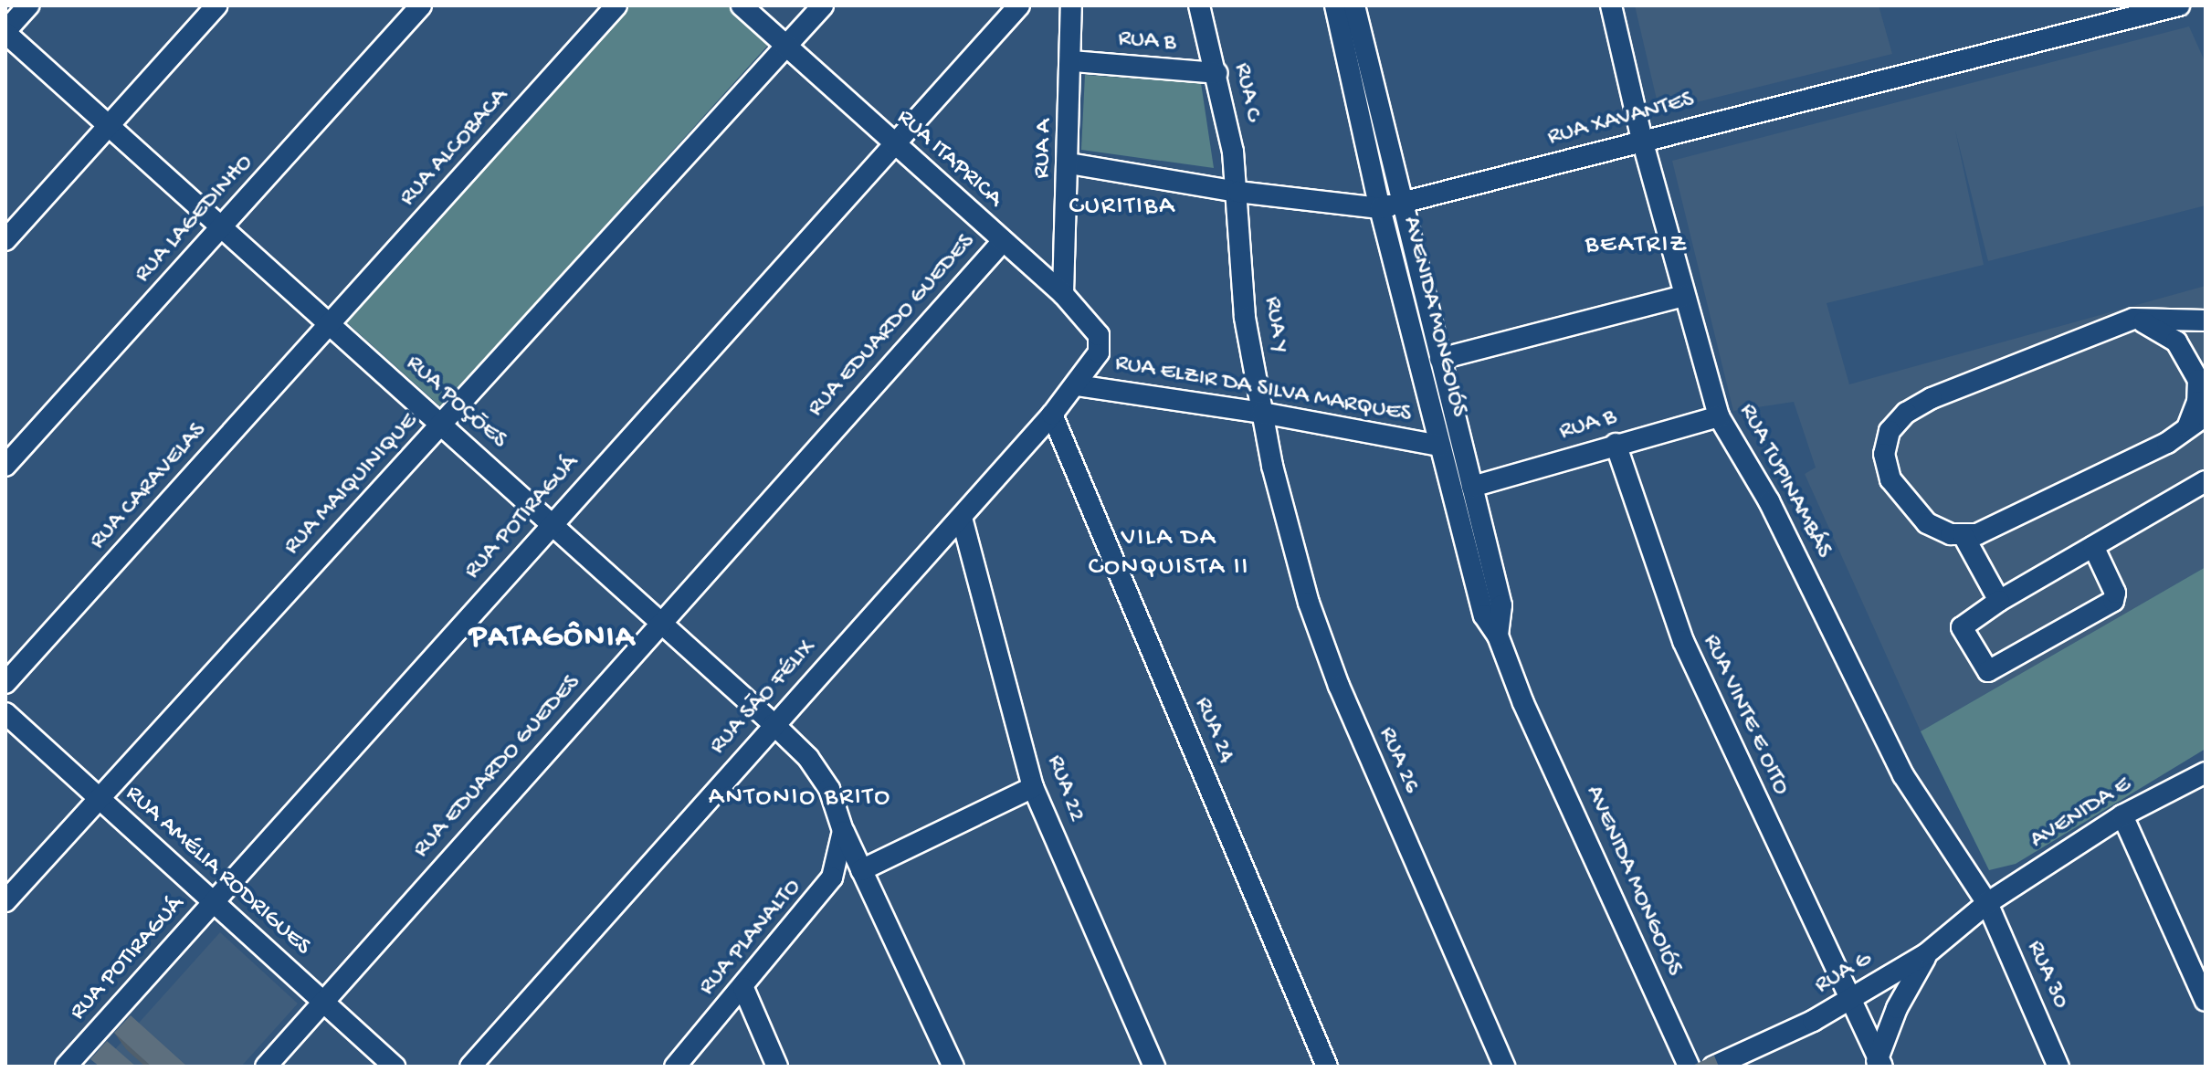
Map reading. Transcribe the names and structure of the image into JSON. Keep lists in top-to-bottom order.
{
  "streets": {
    "street": [
      "RUA B",
      "RUA C",
      "RUA XAVANTES",
      "RUA ALCOBACA",
      "RUA A",
      "RUA ITAPRICA",
      "RUA LAGEDINHO",
      "AVENIDA MONGOIÓS",
      "RUA Y",
      "RUA EDUARDO GUEDES",
      "RUA ELZIR DA SILVA MARQUES",
      "RUA POÇÕES",
      "RUA TUPINAMBÁS",
      "RUA MAIQUINIQUE",
      "RUA CARAVELAS",
      "RUA POTIRAGUÁ",
      "RUA SÃO FÉLIX",
      "RUA VINTE E OITO",
      "RUA 24",
      "RUA 26",
      "RUA 22",
      "AVENIDA E",
      "RUA AMÉLIA RODRIGUES",
      "RUA PLANALTO",
      "RUA G",
      "RUA 30"
    ]
  },
  "crossings": [
    ["RUA B", "RUA C"],
    ["RUA B", "RUA A"],
    ["RUA B", "AVENIDA MONGOIÓS"],
    ["RUA B", "RUA TUPINAMBÁS"],
    ["RUA B", "RUA VINTE E OITO"],
    ["RUA C", "RUA XAVANTES"],
    ["RUA C", "RUA Y"],
    ["RUA XAVANTES", "RUA A"],
    ["RUA XAVANTES", "AVENIDA MONGOIÓS"],
    ["RUA XAVANTES", "RUA Y"],
    ["RUA XAVANTES", "RUA TUPINAMBÁS"],
    ["RUA ALCOBACA", "RUA POÇÕES"],
    ["RUA ALCOBACA", "RUA CARAVELAS"],
    ["RUA A", "RUA ITAPRICA"],
    ["RUA ITAPRICA", "RUA EDUARDO GUEDES"],
    ["RUA ITAPRICA", "RUA MAIQUINIQUE"],
    ["RUA ITAPRICA", "RUA POTIRAGUÁ"],
    ["RUA ITAPRICA", "RUA SÃO FÉLIX"],
    ["RUA LAGEDINHO", "RUA POÇÕES"],
    ["AVENIDA MONGOIÓS", "RUA ELZIR DA SILVA MARQUES"],
    ["RUA Y", "RUA ELZIR DA SILVA MARQUES"],
    ["RUA Y", "RUA 26"],
    ["RUA EDUARDO GUEDES", "RUA POÇÕES"],
    ["RUA EDUARDO GUEDES", "RUA AMÉLIA RODRIGUES"],
    ["RUA ELZIR DA SILVA MARQUES", "RUA SÃO FÉLIX"],
    ["RUA POÇÕES", "RUA MAIQUINIQUE"],
    ["RUA POÇÕES", "RUA CARAVELAS"],
    ["RUA POÇÕES", "RUA POTIRAGUÁ"],
    ["RUA POÇÕES", "RUA SÃO FÉLIX"],
    ["RUA POÇÕES", "RUA PLANALTO"],
    ["RUA TUPINAMBÁS", "AVENIDA E"],
    ["RUA TUPINAMBÁS", "RUA G"],
    ["RUA TUPINAMBÁS", "RUA 30"],
    ["RUA MAIQUINIQUE", "RUA AMÉLIA RODRIGUES"],
    ["RUA POTIRAGUÁ", "RUA AMÉLIA RODRIGUES"],
    ["RUA SÃO FÉLIX", "RUA 24"],
    ["RUA SÃO FÉLIX", "RUA 22"],
    ["RUA VINTE E OITO", "RUA G"],
    ["AVENIDA E", "RUA G"],
    ["AVENIDA E", "RUA 30"],
    ["RUA G", "RUA 30"]
  ],
  "districts": [
    "CURITIBA",
    "BEATRIZ",
    "VILA DA CONQUISTA II",
    "PATAGÔNIA",
    "ANTONIO BRITO"
  ]
}
